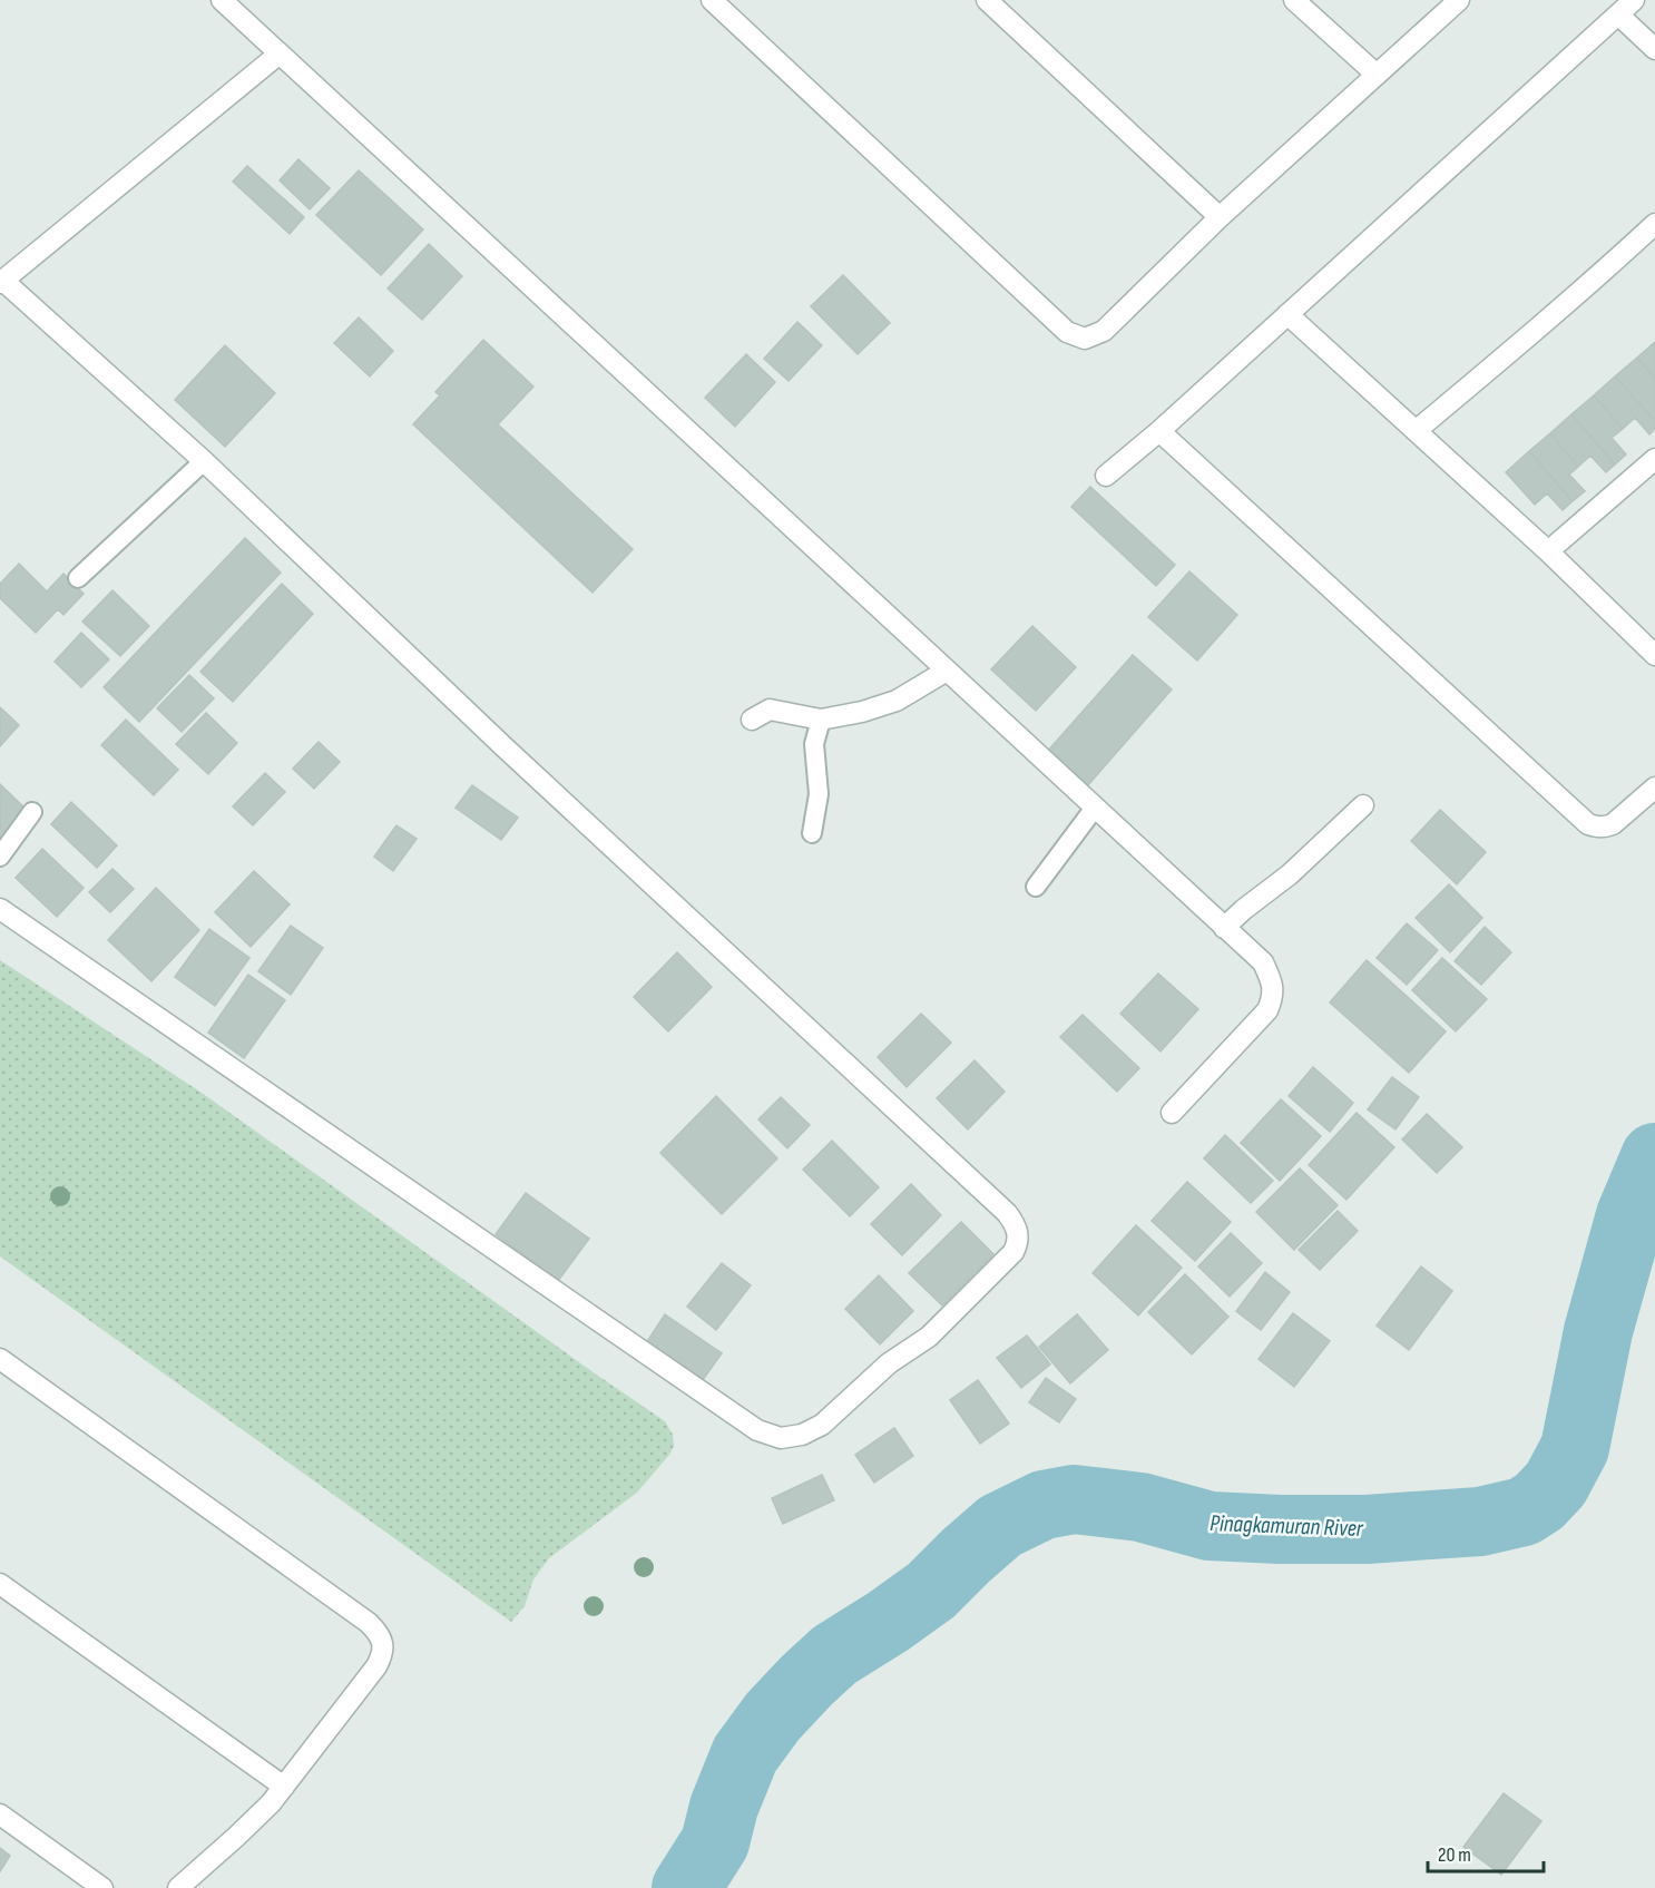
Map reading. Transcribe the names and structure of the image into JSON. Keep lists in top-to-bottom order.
{
  "water": ["Pinagkamuran River"],
  "scale_bar": "20 m"
}
